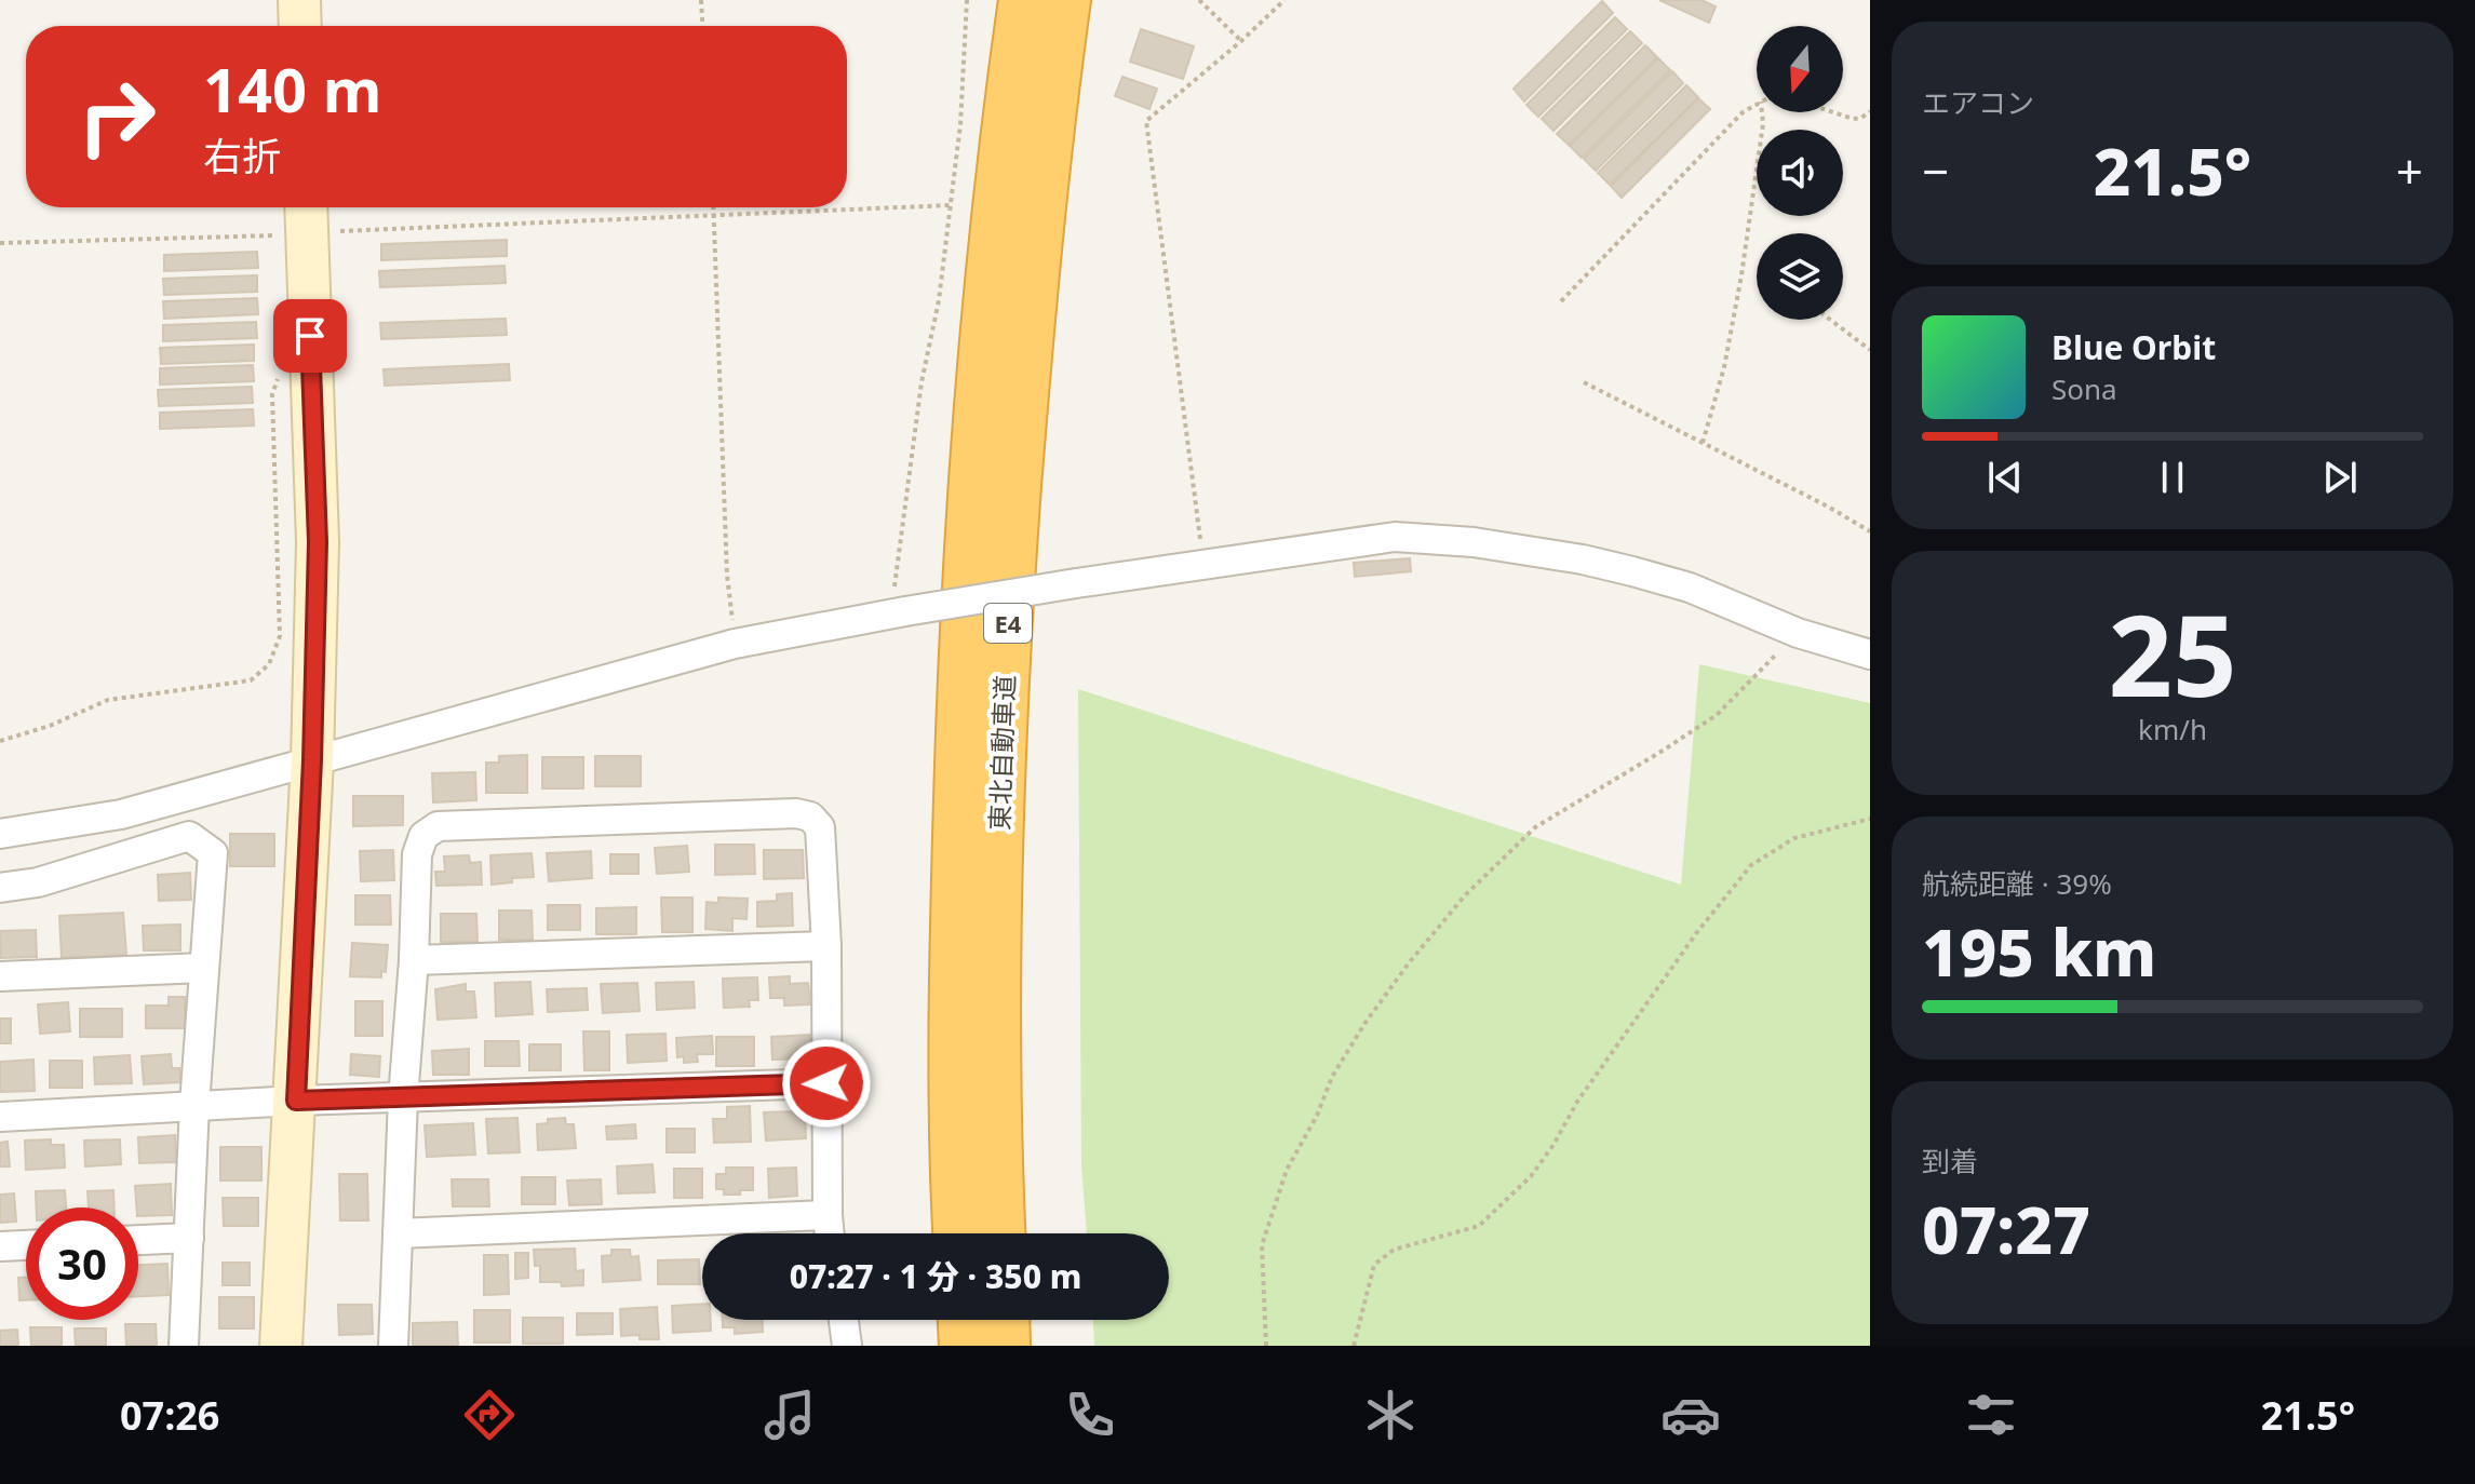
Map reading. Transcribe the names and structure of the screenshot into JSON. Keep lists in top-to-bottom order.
{
  "streets": {
    "highway": ["E4", "東北自動車道"]
  },
  "north": "bottom",
  "page": {
    "tile": [
      "エアコン",
      ["25", "km/h"],
      ["航続距離 · 39%", "195 km"],
      ["到着", "07:27"]
    ],
    "turn": ["140 m", "右折"],
    "heat": ["−", "21.5°", "+"],
    "song": ["Blue Orbit", "Sona"],
    "limit": "30",
    "trip": "07:27 · 1 分 · 350 m",
    "tabs": ["07:26", "21.5°"]
  }
}
